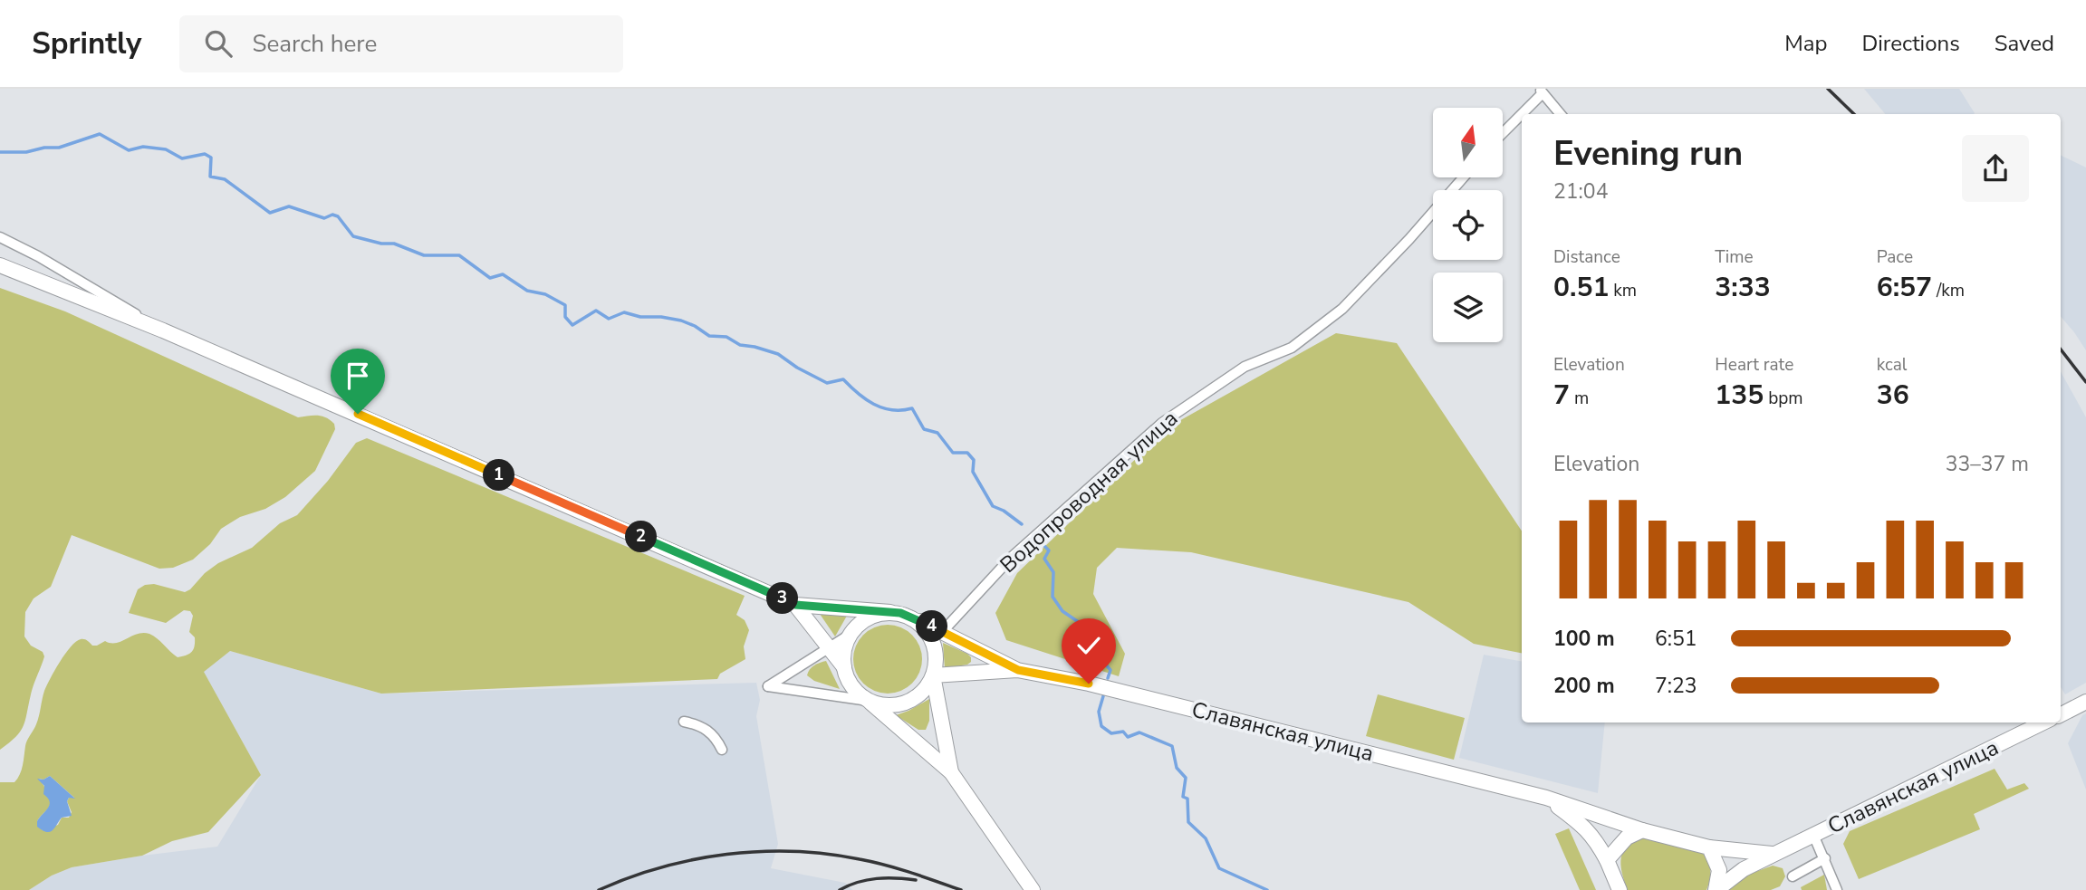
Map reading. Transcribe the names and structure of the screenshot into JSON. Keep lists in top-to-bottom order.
{
  "streets": {
    "main road": ["Славянская улица"],
    "street": ["Водопроводная улица"]
  },
  "crossings": [
    ["Водопроводная улица", "Славянская улица"]
  ],
  "north": "top",
  "page": {
    "header": "Sprintly",
    "search": "Search here",
    "nav": ["Map", "Directions", "Saved"],
    "heading": ["Evening run", "21:04"],
    "stats": [
      ["Distance", "0.51 km"],
      ["Time", "3:33"],
      ["Pace", "6:57 /km"],
      ["Elevation", "7 m"],
      ["Heart rate", "135 bpm"],
      ["kcal", "36"]
    ],
    "chart": ["Elevation", "33–37 m"],
    "pins": [
      "1",
      "2",
      "3",
      "4"
    ],
    "list": [
      {
        "name": "100 m",
        "note": "6:51"
      },
      {
        "name": "200 m",
        "note": "7:23"
      }
    ]
  }
}
